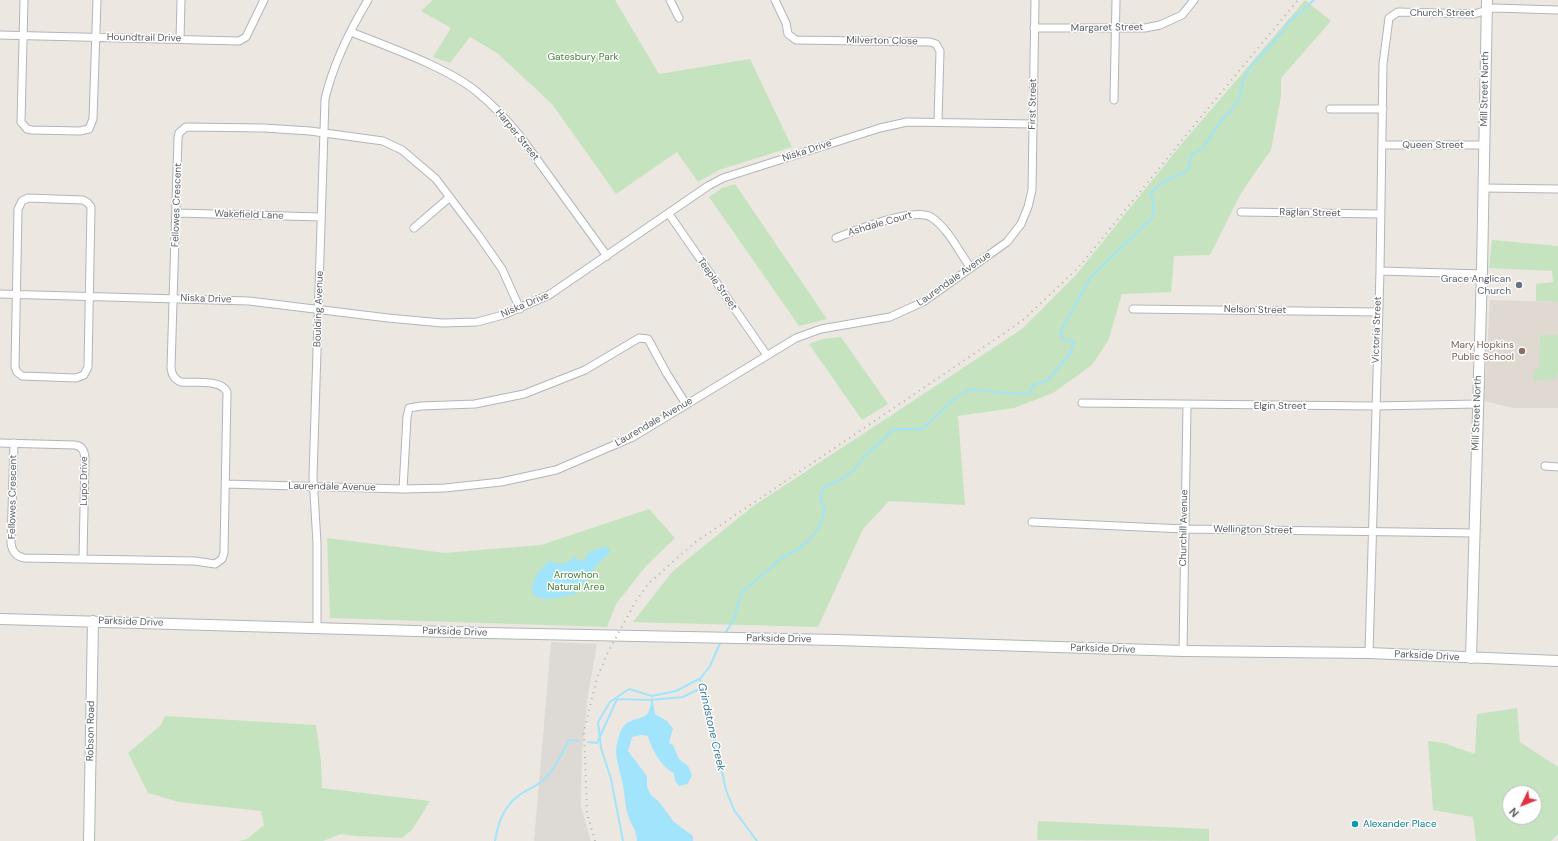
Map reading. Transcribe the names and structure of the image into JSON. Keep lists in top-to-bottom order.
{
  "streets": {
    "main road": ["Mill Street North", "Parkside Drive", "Robson Road"],
    "street": [
      "Church Street",
      "Margaret Street",
      "Houndtrail Drive",
      "Milverton Close",
      "First Street",
      "Harper Street",
      "Queen Street",
      "Niska Drive",
      "Fellowes Crescent",
      "Raglan Street",
      "Wakefield Lane",
      "Ashdale Court",
      "Laurendale Avenue",
      "Teeple Street",
      "Boulding Avenue",
      "Nelson Street",
      "Victoria Street",
      "Elgin Street",
      "Lupo Drive",
      "Churchill Avenue",
      "Wellington Street"
    ]
  },
  "crossings": [
    ["Church Street", "Mill Street North"],
    ["Church Street", "Victoria Street"],
    ["Margaret Street", "First Street"],
    ["Milverton Close", "Niska Drive"],
    ["Mill Street North", "Queen Street"],
    ["Mill Street North", "Elgin Street"],
    ["Mill Street North", "Wellington Street"],
    ["Mill Street North", "Parkside Drive"],
    ["First Street", "Niska Drive"],
    ["First Street", "Laurendale Avenue"],
    ["Harper Street", "Niska Drive"],
    ["Harper Street", "Boulding Avenue"],
    ["Queen Street", "Victoria Street"],
    ["Niska Drive", "Fellowes Crescent"],
    ["Niska Drive", "Teeple Street"],
    ["Niska Drive", "Boulding Avenue"],
    ["Fellowes Crescent", "Wakefield Lane"],
    ["Fellowes Crescent", "Laurendale Avenue"],
    ["Fellowes Crescent", "Boulding Avenue"],
    ["Fellowes Crescent", "Lupo Drive"],
    ["Raglan Street", "Victoria Street"],
    ["Wakefield Lane", "Boulding Avenue"],
    ["Ashdale Court", "Laurendale Avenue"],
    ["Laurendale Avenue", "Teeple Street"],
    ["Laurendale Avenue", "Boulding Avenue"],
    ["Boulding Avenue", "Parkside Drive"],
    ["Nelson Street", "Victoria Street"],
    ["Victoria Street", "Elgin Street"],
    ["Victoria Street", "Wellington Street"],
    ["Victoria Street", "Parkside Drive"],
    ["Elgin Street", "Churchill Avenue"],
    ["Churchill Avenue", "Wellington Street"],
    ["Churchill Avenue", "Parkside Drive"],
    ["Parkside Drive", "Robson Road"]
  ],
  "water": ["Grindstone Creek"],
  "parks": ["Gatesbury Park", "Arrowhon Natural Area"],
  "places": ["Grace Anglican Church", "Mary Hopkins Public School", "Alexander Place"],
  "north": "bottom left"
}
